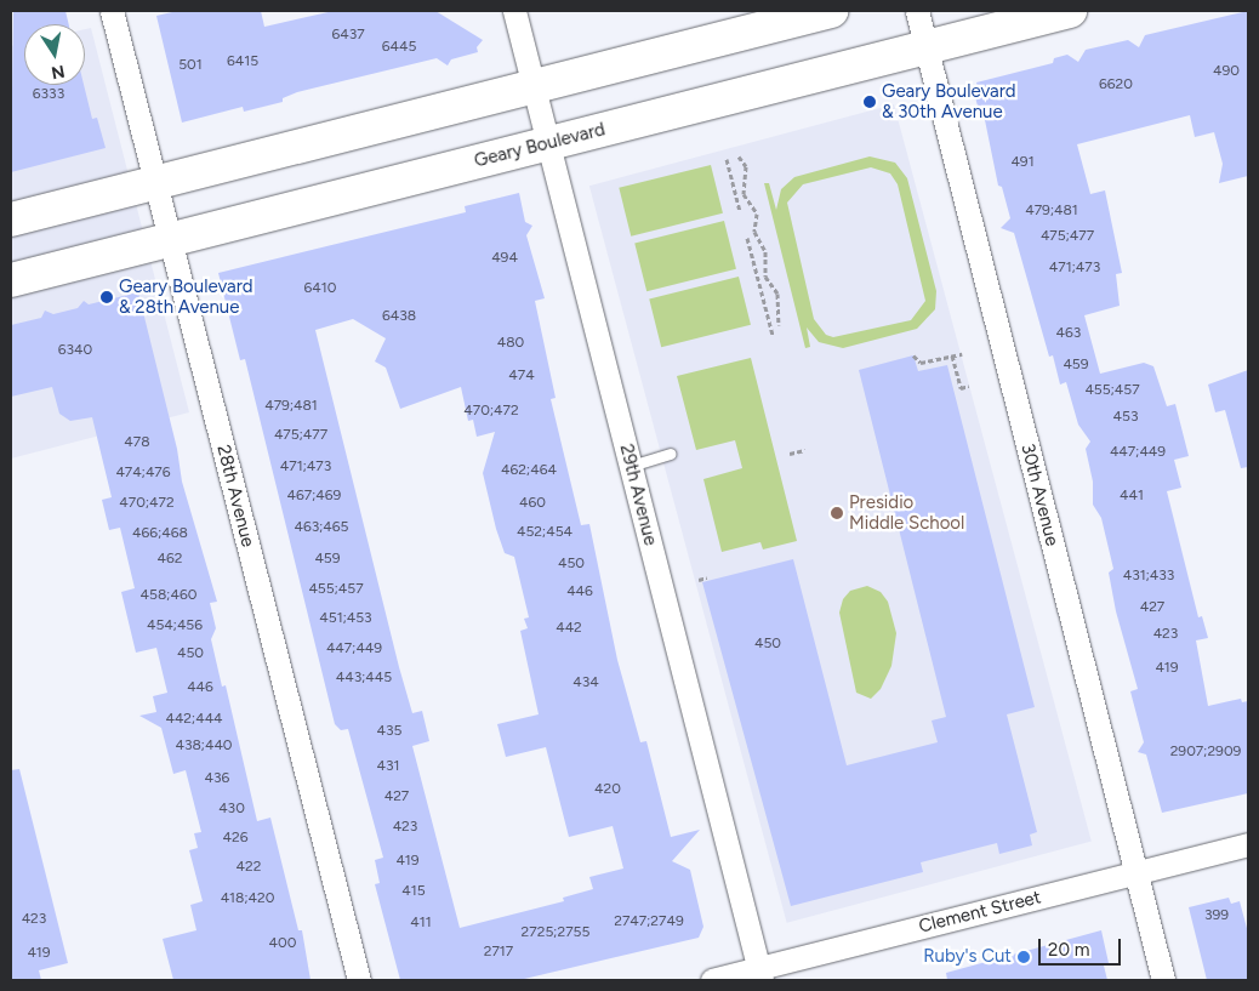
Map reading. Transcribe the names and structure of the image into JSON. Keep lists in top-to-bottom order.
{
  "streets": {
    "main road": ["Geary Boulevard"],
    "street": [
      "29th Avenue",
      "30th Avenue",
      "28th Avenue",
      "Clement Street"
    ]
  },
  "crossings": [
    ["Geary Boulevard", "29th Avenue"],
    ["Geary Boulevard", "30th Avenue"],
    ["Geary Boulevard", "28th Avenue"],
    ["29th Avenue", "Clement Street"],
    ["30th Avenue", "Clement Street"]
  ],
  "places": [
    "Geary Boulevard & 30th Avenue",
    "Geary Boulevard & 28th Avenue",
    "Presidio Middle School",
    "Ruby's Cut"
  ],
  "house_numbers": [
    "6437",
    "6445",
    "6415",
    "501",
    "490",
    "6620",
    "6333",
    "491",
    "479;481",
    "475;477",
    "494",
    "471;473",
    "6410",
    "6438",
    "463",
    "480",
    "6340",
    "459",
    "474",
    "455;457",
    "479;481",
    "470;472",
    "453",
    "475;477",
    "478",
    "447;449",
    "471;473",
    "462;464",
    "474;476",
    "467;469",
    "441",
    "470;472",
    "460",
    "463;465",
    "452;454",
    "466;468",
    "462",
    "459",
    "450",
    "431;433",
    "455;457",
    "446",
    "458;460",
    "427",
    "451;453",
    "454;456",
    "442",
    "423",
    "450",
    "447;449",
    "450",
    "419",
    "443;445",
    "434",
    "446",
    "442;444",
    "435",
    "438;440",
    "2907;2909",
    "431",
    "436",
    "420",
    "427",
    "430",
    "423",
    "426",
    "419",
    "422",
    "415",
    "418;420",
    "399",
    "423",
    "2747;2749",
    "411",
    "2725;2755",
    "400",
    "2717",
    "419"
  ],
  "scale_bar": "20 m",
  "north": "bottom"
}
